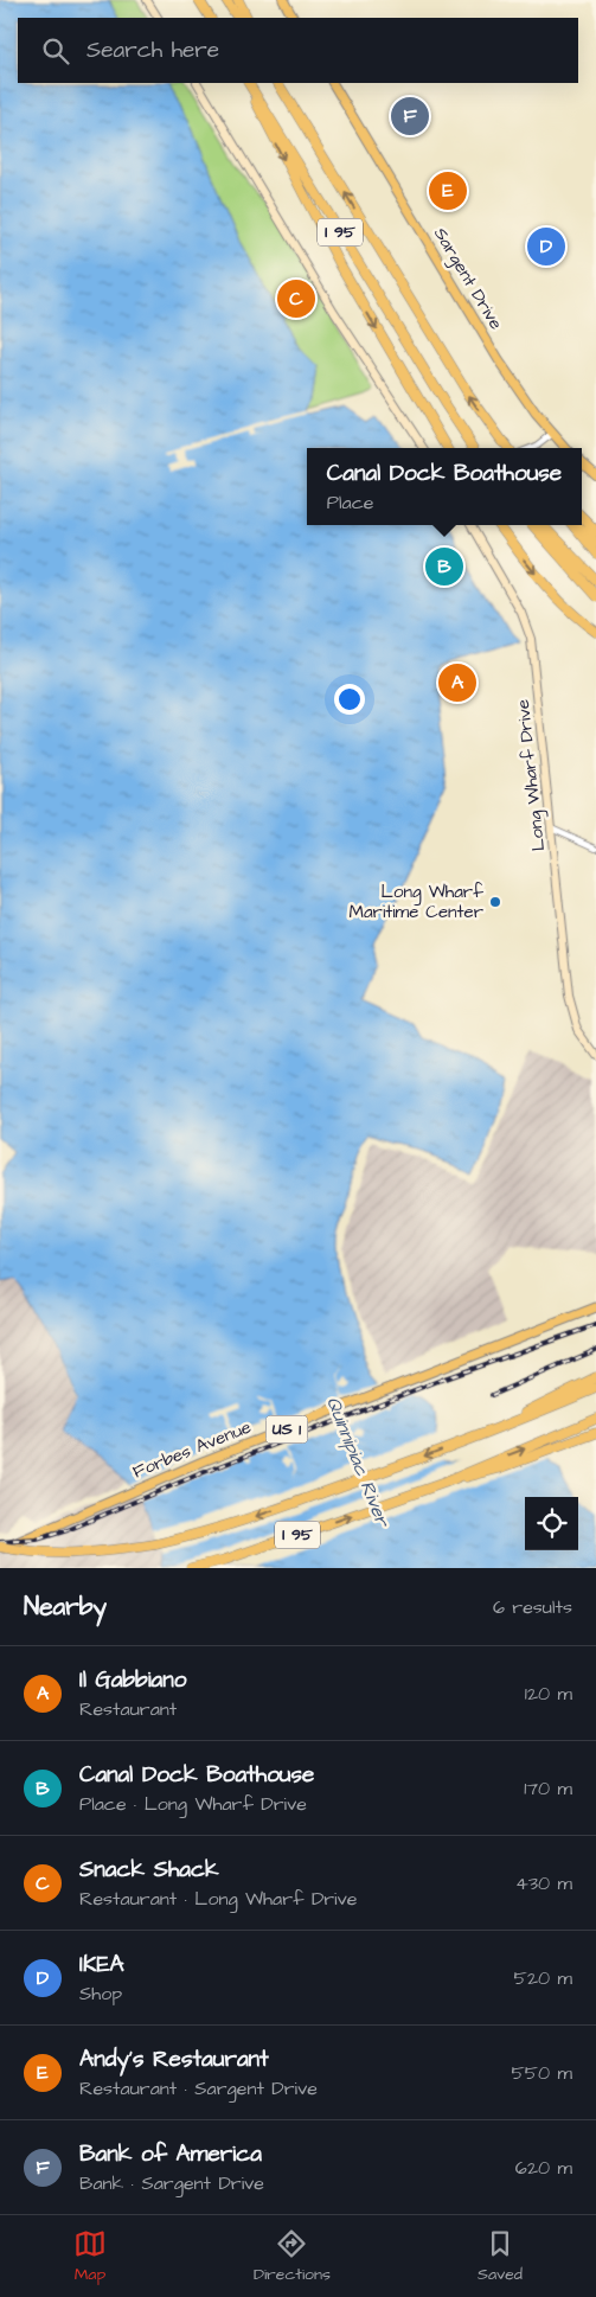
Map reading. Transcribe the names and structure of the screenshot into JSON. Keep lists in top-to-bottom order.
{
  "streets": {
    "highway": ["I 95"],
    "main road": [
      "Sargent Drive",
      "Long Wharf Drive",
      "US 1",
      "Forbes Avenue"
    ]
  },
  "crossings": [
    ["I 95", "Forbes Avenue"]
  ],
  "water": ["Quinnipiac River"],
  "places": ["Long Wharf Maritime Center"],
  "page": {
    "search": "Search here",
    "pins": [
      "F",
      "E",
      "D",
      "C",
      "B",
      "A"
    ],
    "popup": ["Canal Dock Boathouse", "Place"],
    "heading": ["Nearby", "6 results"],
    "list": [
      {
        "mark": "A",
        "name": "Il Gabbiano",
        "note": "Restaurant",
        "value": "120 m"
      },
      {
        "mark": "B",
        "name": "Canal Dock Boathouse",
        "note": "Place · Long Wharf Drive",
        "value": "170 m"
      },
      {
        "mark": "C",
        "name": "Snack Shack",
        "note": "Restaurant · Long Wharf Drive",
        "value": "430 m"
      },
      {
        "mark": "D",
        "name": "IKEA",
        "note": "Shop",
        "value": "520 m"
      },
      {
        "mark": "E",
        "name": "Andy's Restaurant",
        "note": "Restaurant · Sargent Drive",
        "value": "550 m"
      },
      {
        "mark": "F",
        "name": "Bank of America",
        "note": "Bank · Sargent Drive",
        "value": "620 m"
      }
    ],
    "nav": ["Map", "Directions", "Saved"]
  }
}
